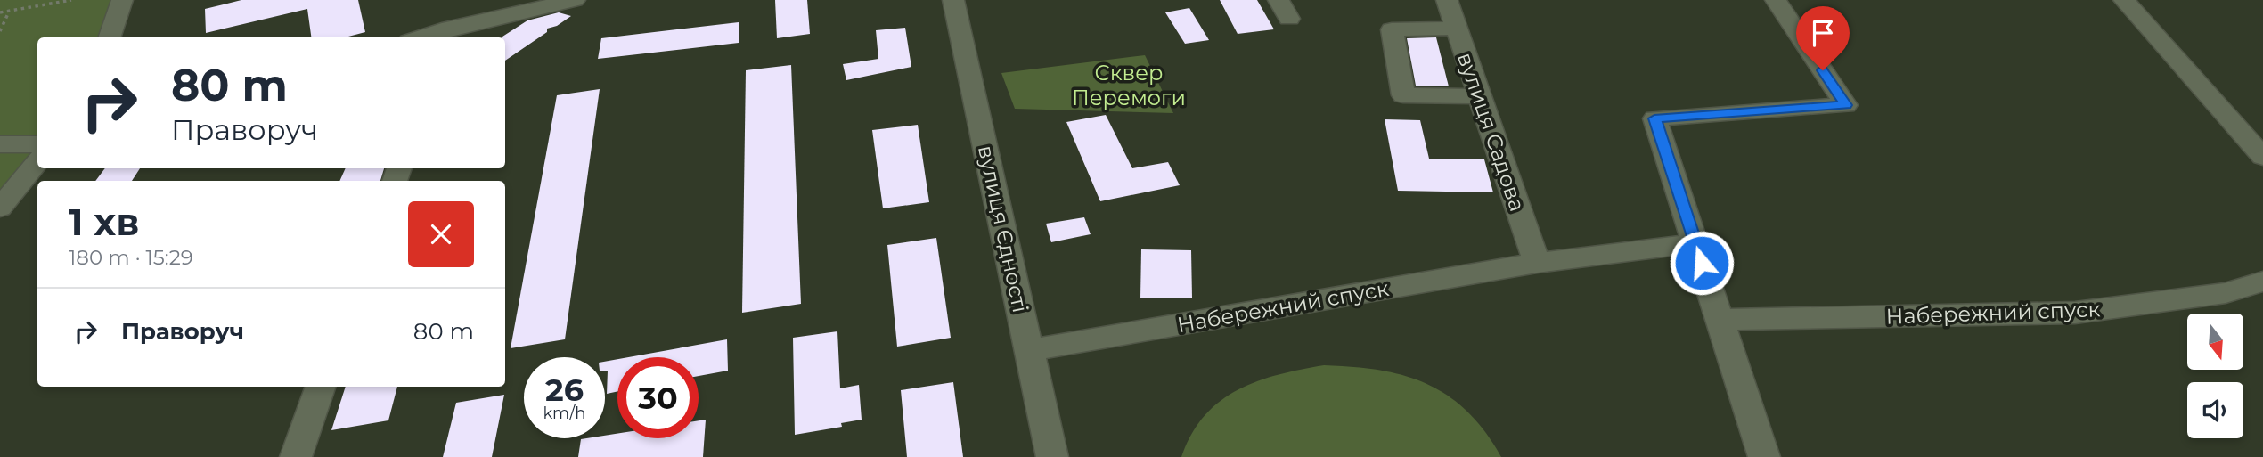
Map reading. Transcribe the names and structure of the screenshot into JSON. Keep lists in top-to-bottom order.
{
  "streets": {
    "street": ["вулиця Садова", "вулиця Єдності", "Набережний спуск"]
  },
  "crossings": [
    ["вулиця Садова", "Набережний спуск"],
    ["вулиця Єдності", "Набережний спуск"]
  ],
  "parks": ["Сквер Перемоги"],
  "north": "bottom",
  "page": {
    "turn": ["80 m", "Праворуч"],
    "heading": ["1 хв", "180 m · 15:29"],
    "list": [
      {
        "name": "Праворуч",
        "value": "80 m"
      }
    ],
    "speed": "26 km/h",
    "limit": "30"
  }
}
